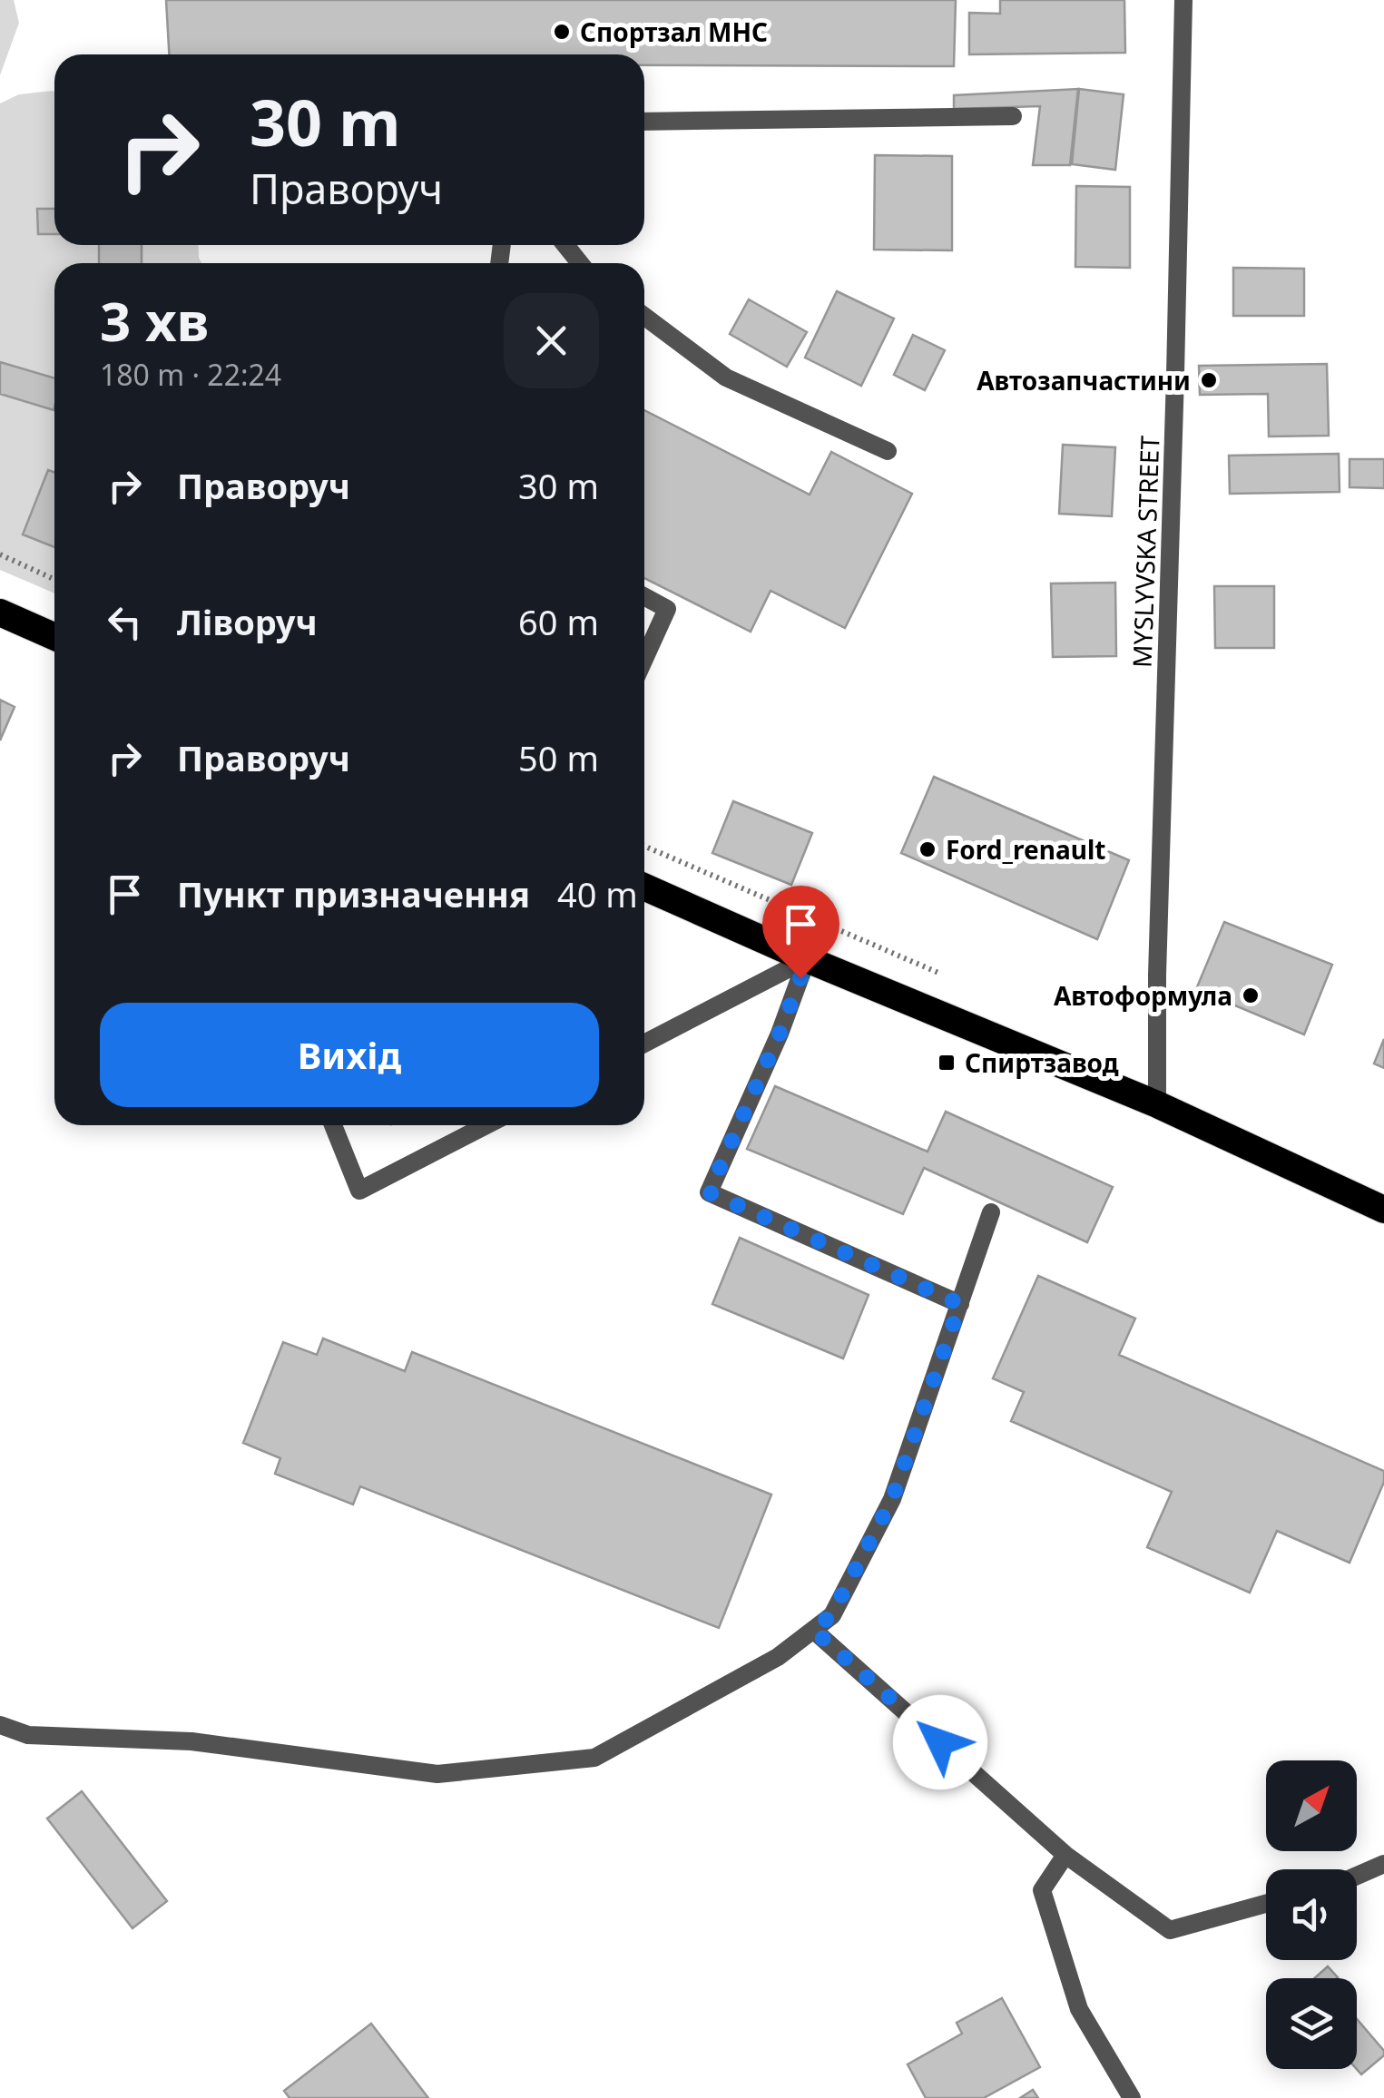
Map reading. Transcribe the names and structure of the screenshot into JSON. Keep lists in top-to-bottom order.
{
  "streets": {
    "street": ["MYSLYVSKA STREET"]
  },
  "places": {
    "other": [
      "Спортзал МНС",
      "Автозапчастини",
      "Ford_renault",
      "Автоформула"
    ],
    "transit": ["Спиртзавод"]
  },
  "north": "top right",
  "page": {
    "turn": ["30 m", "Праворуч"],
    "heading": ["3 хв", "180 m · 22:24"],
    "list": [
      {
        "name": "Праворуч",
        "value": "30 m"
      },
      {
        "name": "Ліворуч",
        "value": "60 m"
      },
      {
        "name": "Праворуч",
        "value": "50 m"
      },
      {
        "name": "Пункт призначення",
        "value": "40 m"
      }
    ],
    "buttons": "Вихід"
  }
}
